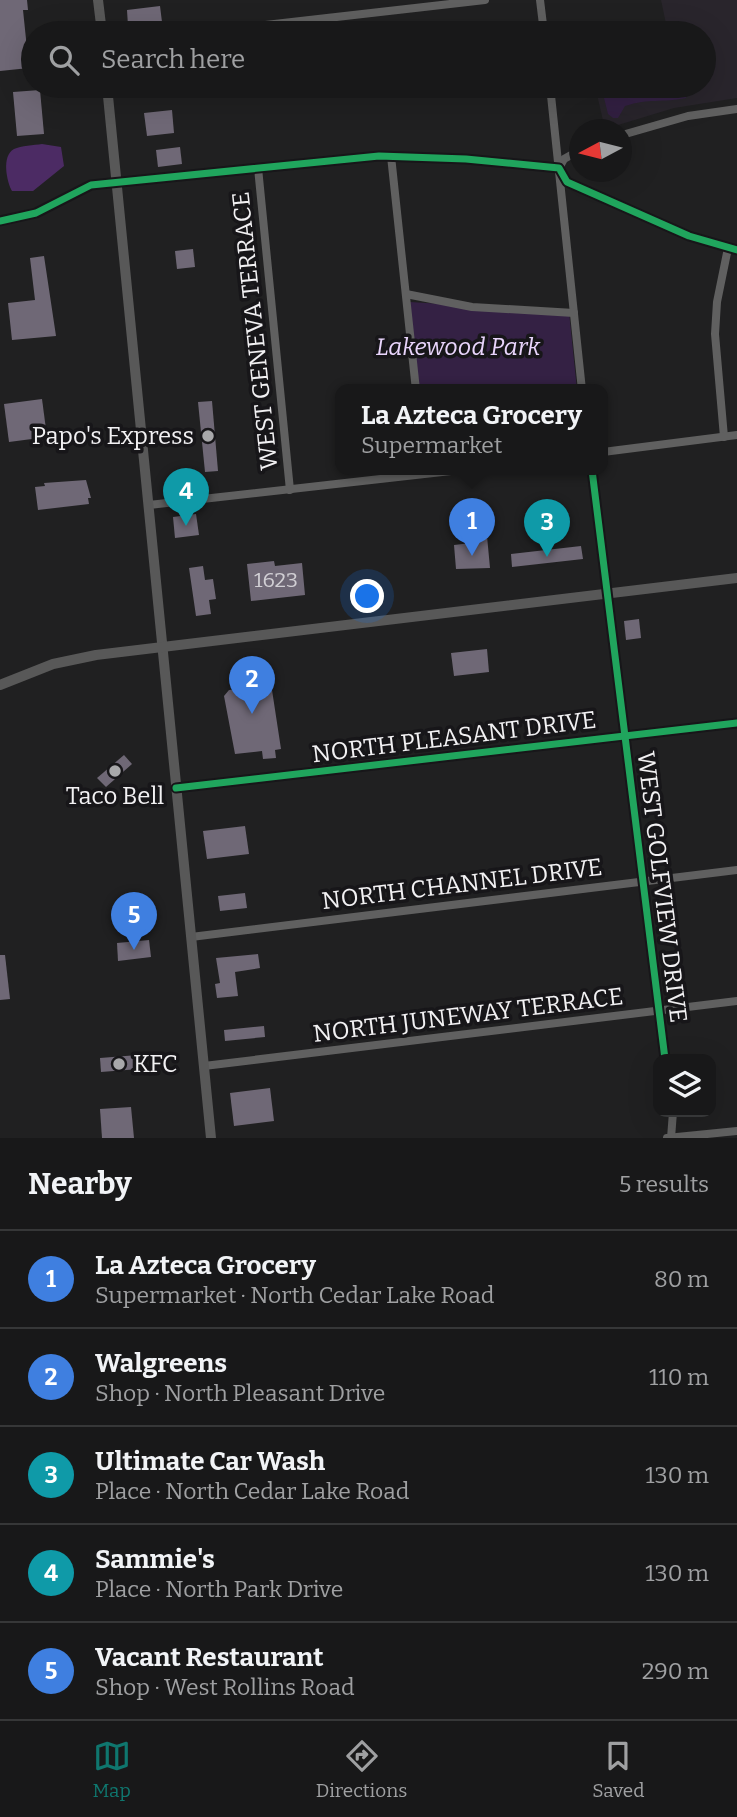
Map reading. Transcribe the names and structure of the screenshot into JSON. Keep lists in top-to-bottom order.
{
  "streets": {
    "street": [
      "WEST GENEVA TERRACE",
      "NORTH PLEASANT DRIVE",
      "NORTH CHANNEL DRIVE",
      "WEST GOLFVIEW DRIVE",
      "NORTH JUNEWAY TERRACE"
    ]
  },
  "crossings": [
    ["NORTH PLEASANT DRIVE", "WEST GOLFVIEW DRIVE"],
    ["NORTH CHANNEL DRIVE", "WEST GOLFVIEW DRIVE"],
    ["WEST GOLFVIEW DRIVE", "NORTH JUNEWAY TERRACE"]
  ],
  "parks": ["Lakewood Park"],
  "places": ["Papo's Express", "Taco Bell", "KFC"],
  "house_numbers": ["1623"],
  "north": "left",
  "page": {
    "search": "Search here",
    "popup": ["La Azteca Grocery", "Supermarket"],
    "pins": [
      "4",
      "1",
      "3",
      "2",
      "5"
    ],
    "heading": ["Nearby", "5 results"],
    "list": [
      {
        "mark": "1",
        "name": "La Azteca Grocery",
        "note": "Supermarket · North Cedar Lake Road",
        "value": "80 m"
      },
      {
        "mark": "2",
        "name": "Walgreens",
        "note": "Shop · North Pleasant Drive",
        "value": "110 m"
      },
      {
        "mark": "3",
        "name": "Ultimate Car Wash",
        "note": "Place · North Cedar Lake Road",
        "value": "130 m"
      },
      {
        "mark": "4",
        "name": "Sammie's",
        "note": "Place · North Park Drive",
        "value": "130 m"
      },
      {
        "mark": "5",
        "name": "Vacant Restaurant",
        "note": "Shop · West Rollins Road",
        "value": "290 m"
      }
    ],
    "nav": ["Map", "Directions", "Saved"]
  }
}
